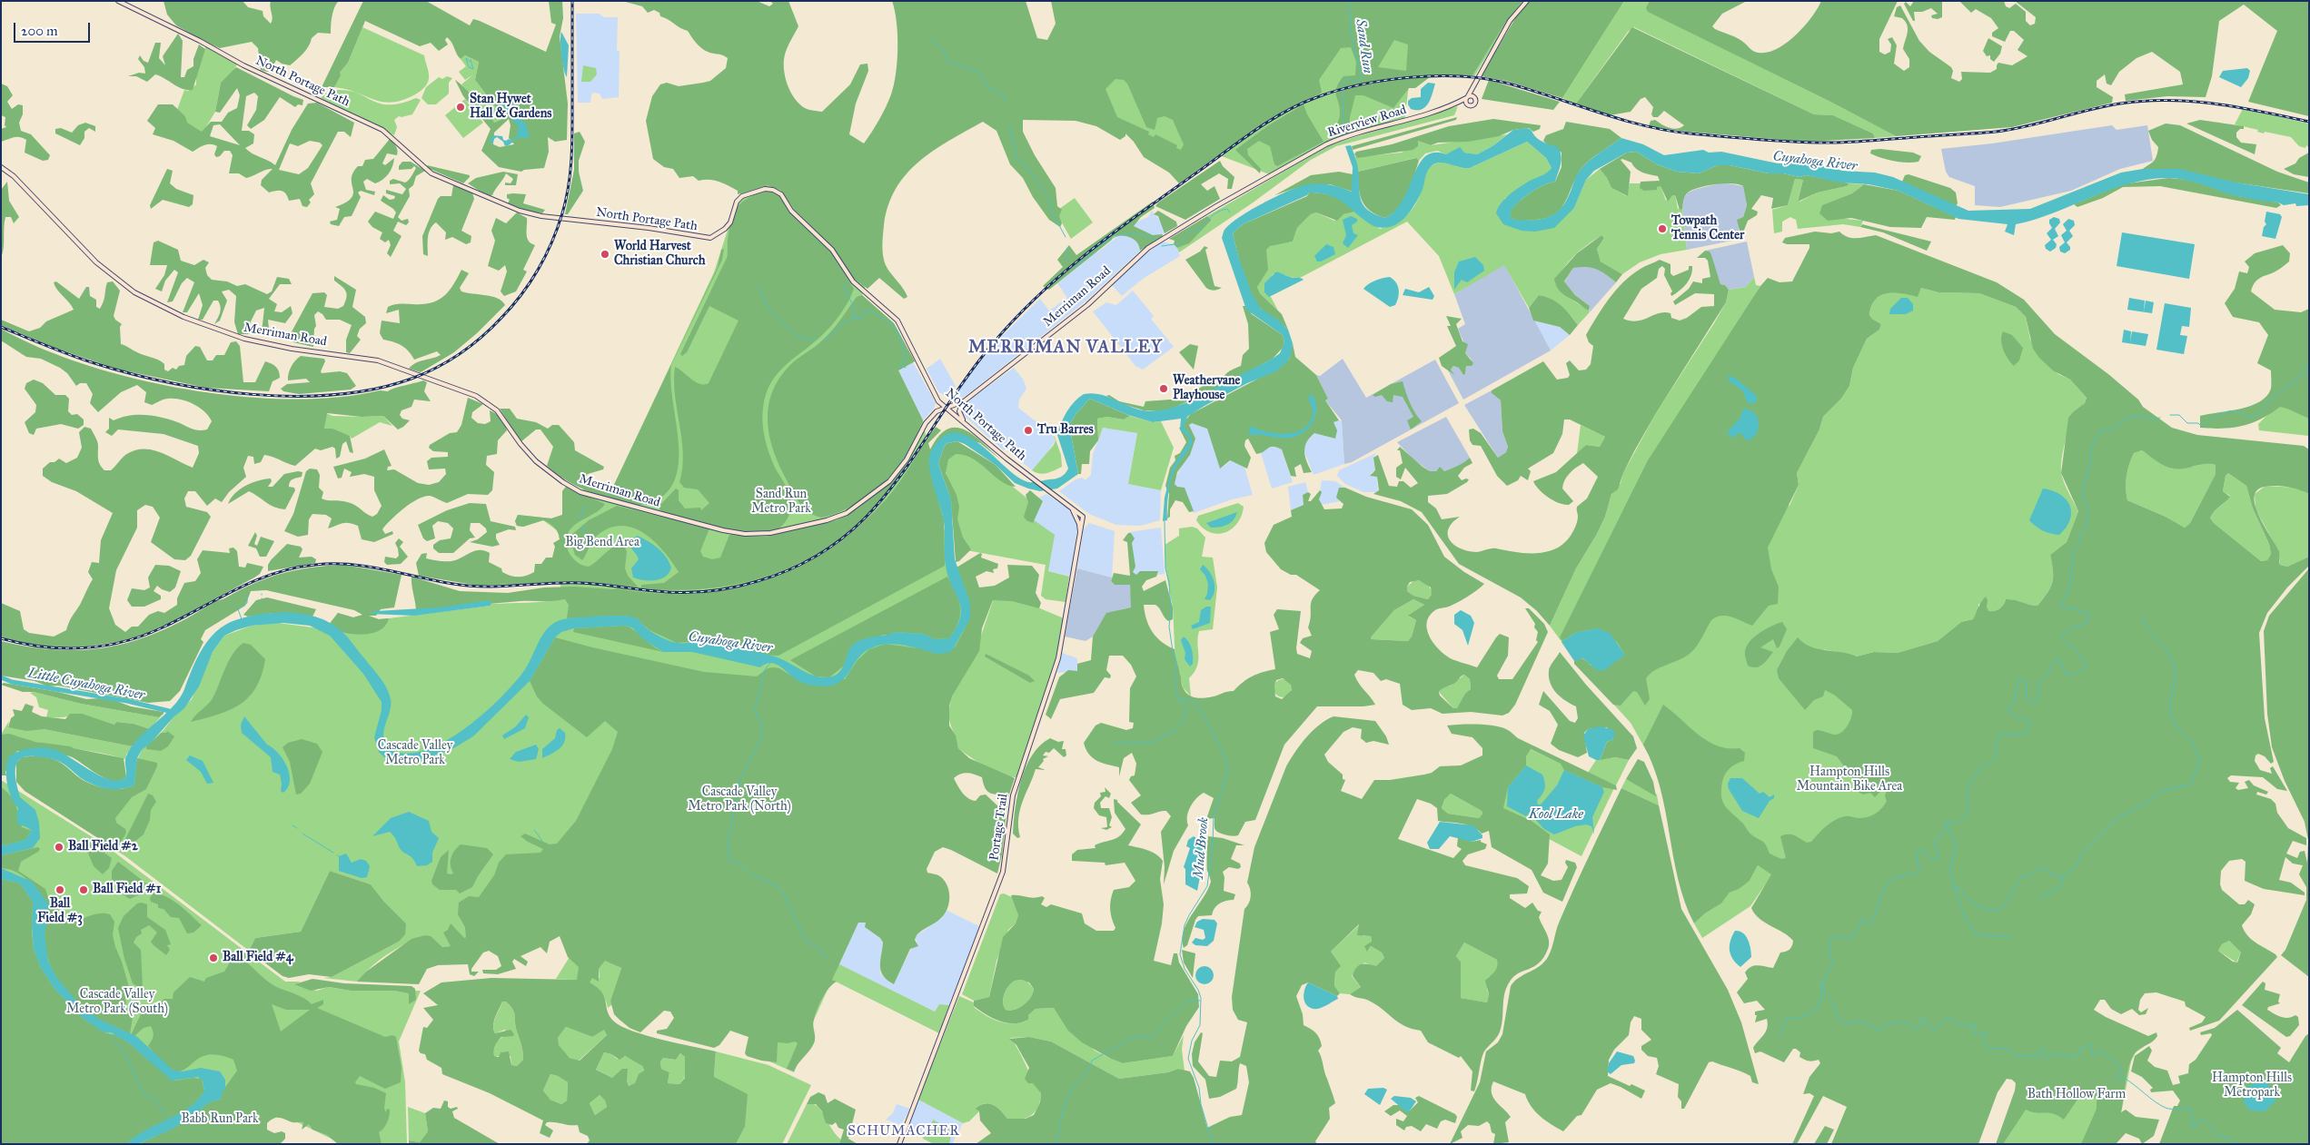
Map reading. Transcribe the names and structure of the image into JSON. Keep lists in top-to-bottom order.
{
  "streets": {
    "main road": [
      "North Portage Path",
      "Riverview Road",
      "Merriman Road",
      "Portage Trail"
    ]
  },
  "crossings": [
    ["North Portage Path", "Merriman Road"],
    ["North Portage Path", "Portage Trail"],
    ["Riverview Road", "Merriman Road"]
  ],
  "districts": ["MERRIMAN VALLEY", "SCHUMACHER"],
  "water": [
    "Sand Run",
    "Cuyahoga River",
    "Little Cuyahoga River",
    "Kool Lake",
    "Mud Brook"
  ],
  "parks": [
    "Sand Run Metro Park",
    "Big Bend Area",
    "Cascade Valley Metro Park",
    "Hampton Hills Mountain Bike Area",
    "Cascade Valley Metro Park (North)",
    "Cascade Valley Metro Park (South)",
    "Hampton Hills Metropark",
    "Bath Hollow Farm",
    "Babb Run Park"
  ],
  "places": [
    "Stan Hywet Hall & Gardens",
    "Towpath Tennis Center",
    "World Harvest Christian Church",
    "Weathervane Playhouse",
    "Tru Barres",
    "Ball Field #2",
    "Ball Field #3",
    "Ball Field #1",
    "Ball Field #4"
  ],
  "scale_bar": "200 m"
}
